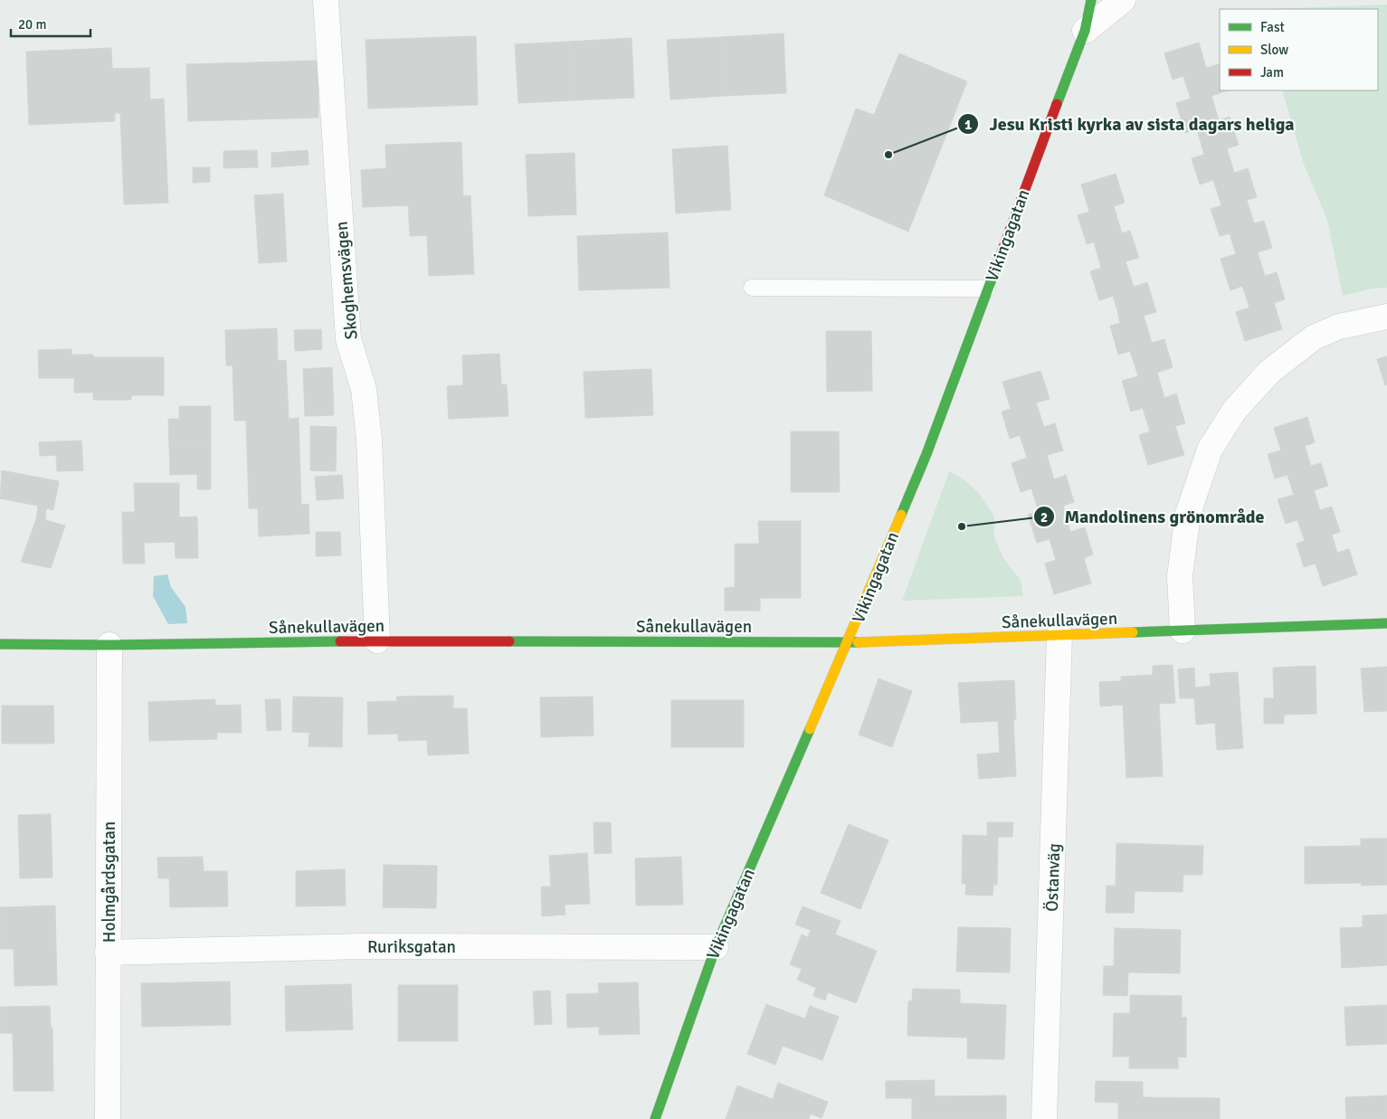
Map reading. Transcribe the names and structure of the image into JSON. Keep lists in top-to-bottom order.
{
  "streets": {
    "street": [
      "Vikingagatan",
      "Skoghemsvägen",
      "Sånekullavägen",
      "Östanväg",
      "Holmgårdsgatan",
      "Ruriksgatan"
    ]
  },
  "crossings": [
    ["Vikingagatan", "Sånekullavägen"],
    ["Vikingagatan", "Ruriksgatan"],
    ["Skoghemsvägen", "Sånekullavägen"],
    ["Sånekullavägen", "Östanväg"],
    ["Sånekullavägen", "Holmgårdsgatan"],
    ["Holmgårdsgatan", "Ruriksgatan"]
  ],
  "places": ["Jesu Kristi kyrka av sista dagars heliga", "Mandolinens grönområde"],
  "legend": ["Fast", "Slow", "Jam"],
  "scale_bar": "20 m"
}
